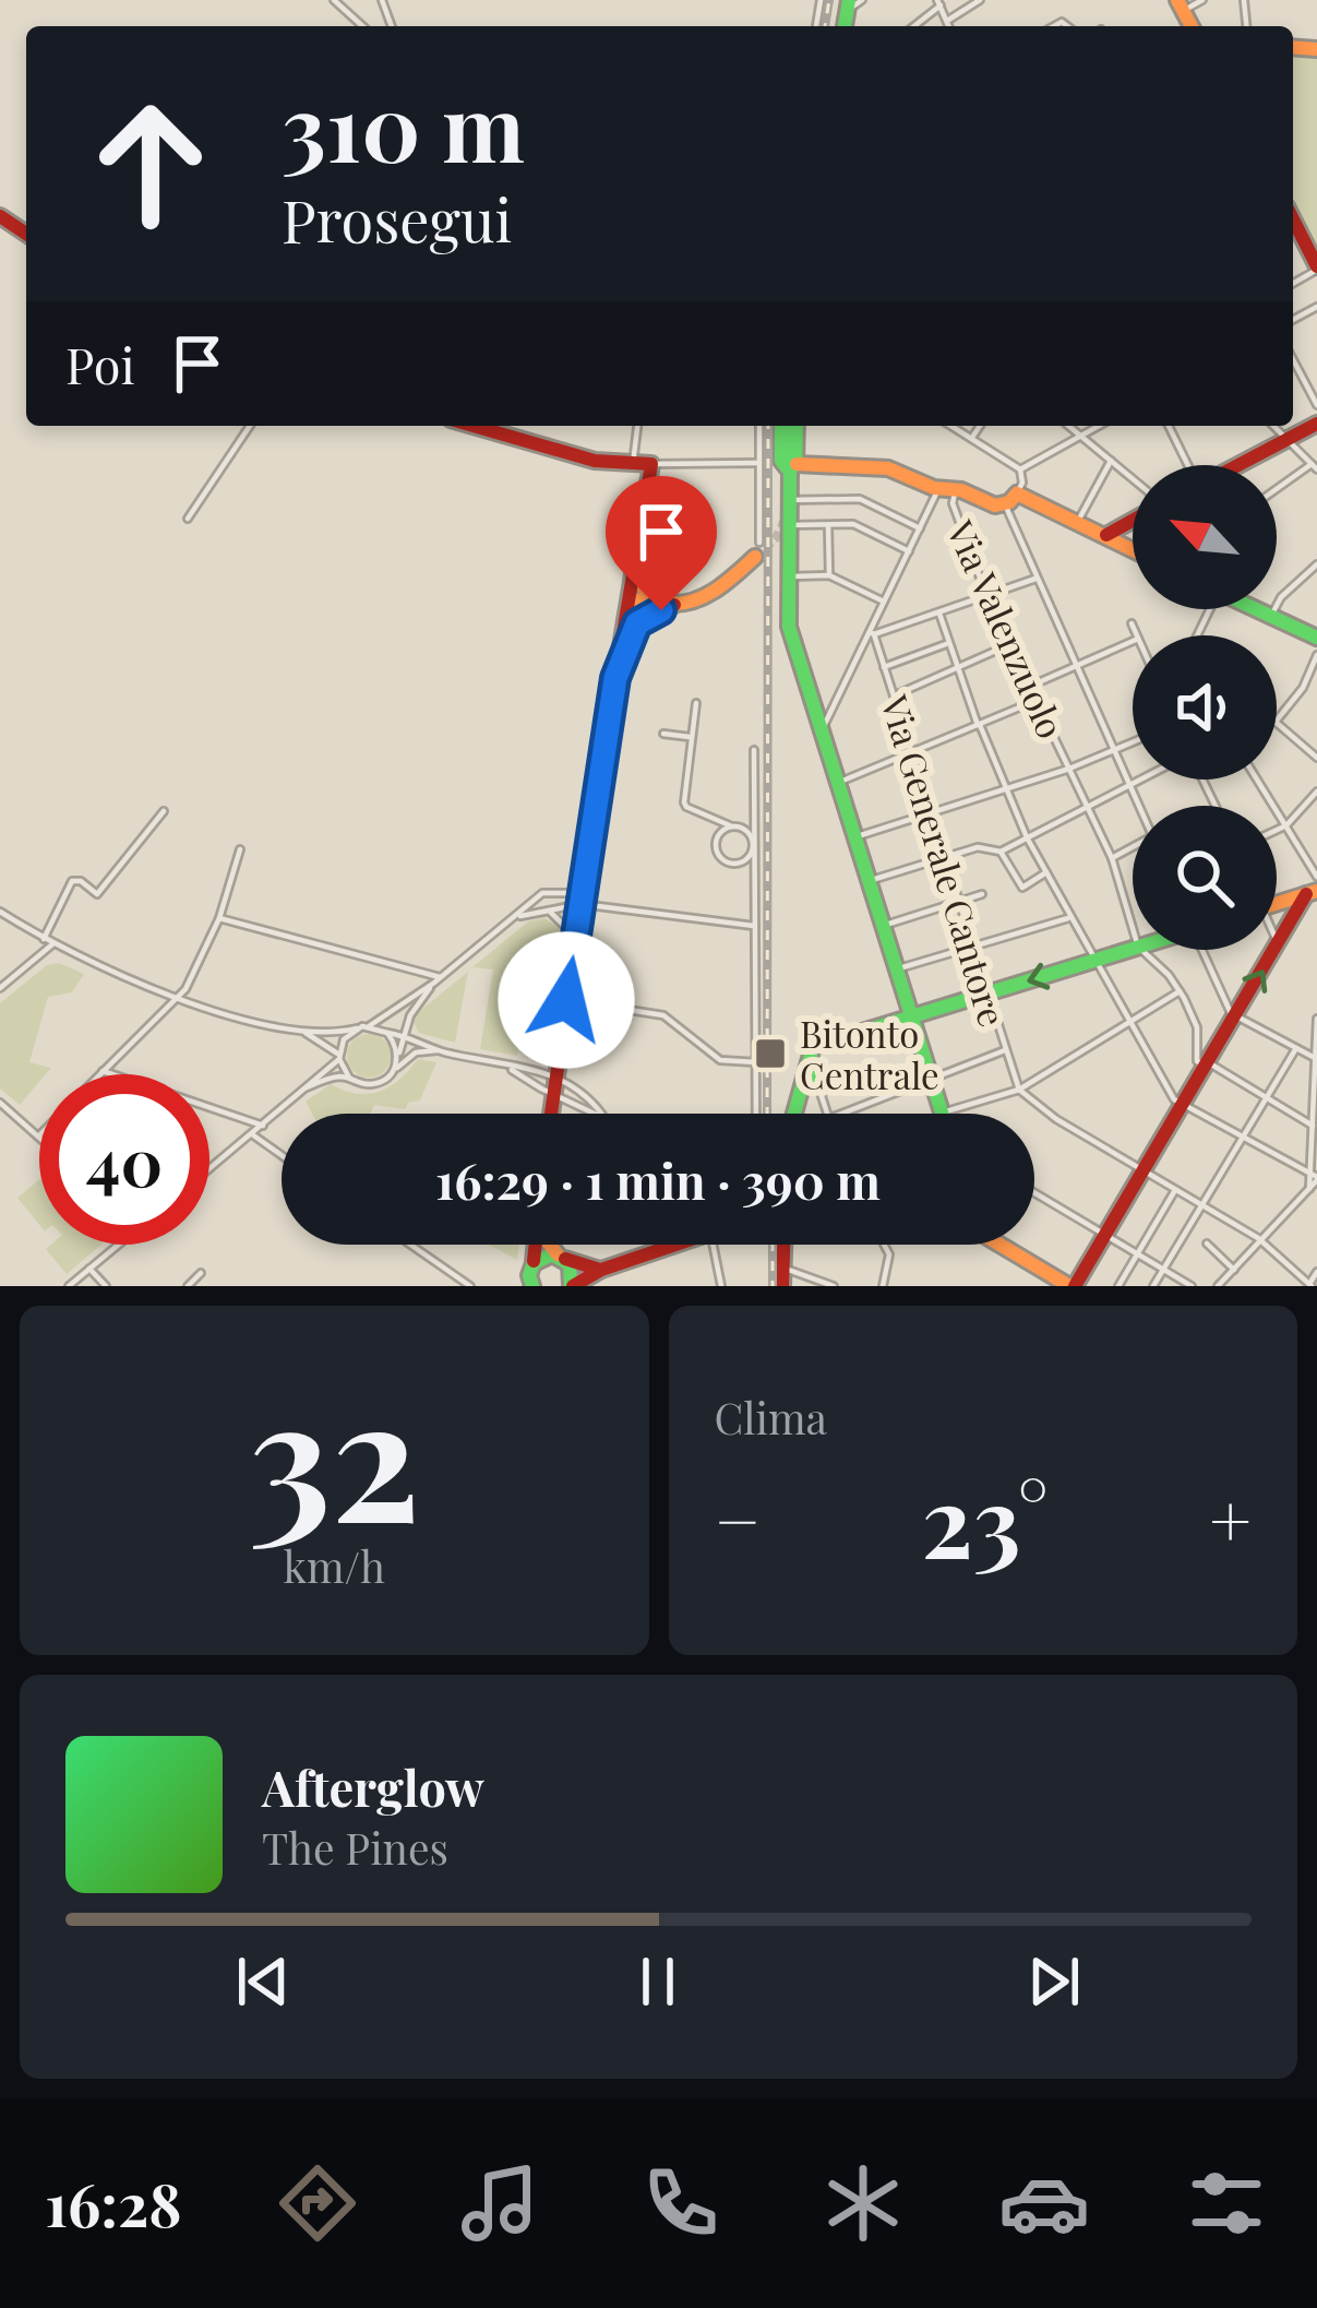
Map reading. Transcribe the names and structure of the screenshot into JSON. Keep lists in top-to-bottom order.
{
  "streets": {
    "street": ["Via Valenzuolo", "Via Generale Cantore"]
  },
  "places": {
    "transit": ["Bitonto Centrale"]
  },
  "north": "top left",
  "page": {
    "turn": ["310 m", "Prosegui"],
    "then": "Poi",
    "limit": "40",
    "trip": "16:29 · 1 min · 390 m",
    "tile": [
      ["32", "km/h"],
      "Clima"
    ],
    "heat": ["−", "23°", "+"],
    "song": ["Afterglow", "The Pines"],
    "tabs": "16:28"
  }
}
